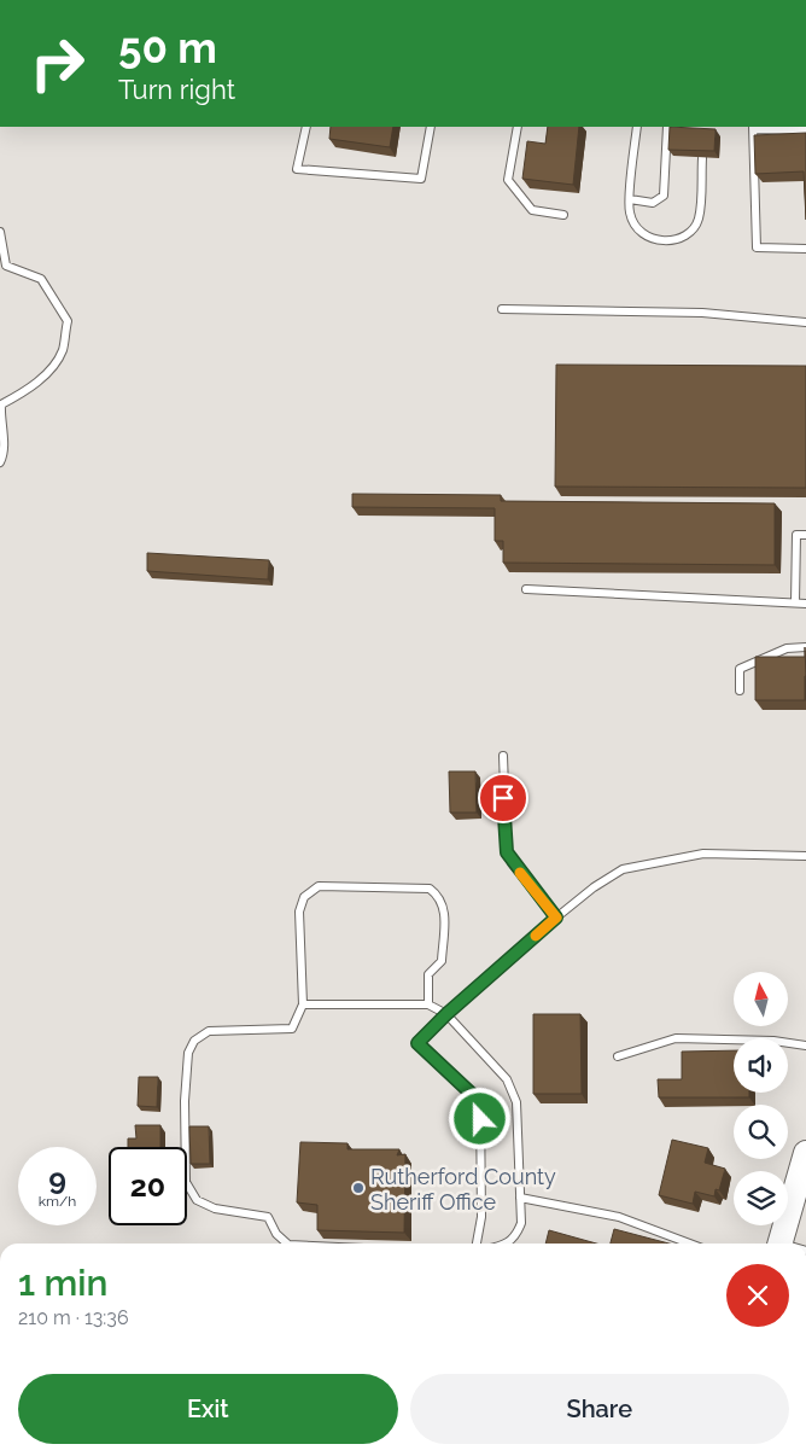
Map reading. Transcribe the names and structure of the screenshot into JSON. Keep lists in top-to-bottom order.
{
  "places": ["Rutherford County Sheriff Office"],
  "north": "top",
  "page": {
    "turn": ["50 m", "Turn right"],
    "speed": "9 km/h",
    "limit": "20",
    "heading": ["1 min", "210 m · 13:36"],
    "buttons": ["Exit", "Share"]
  }
}
